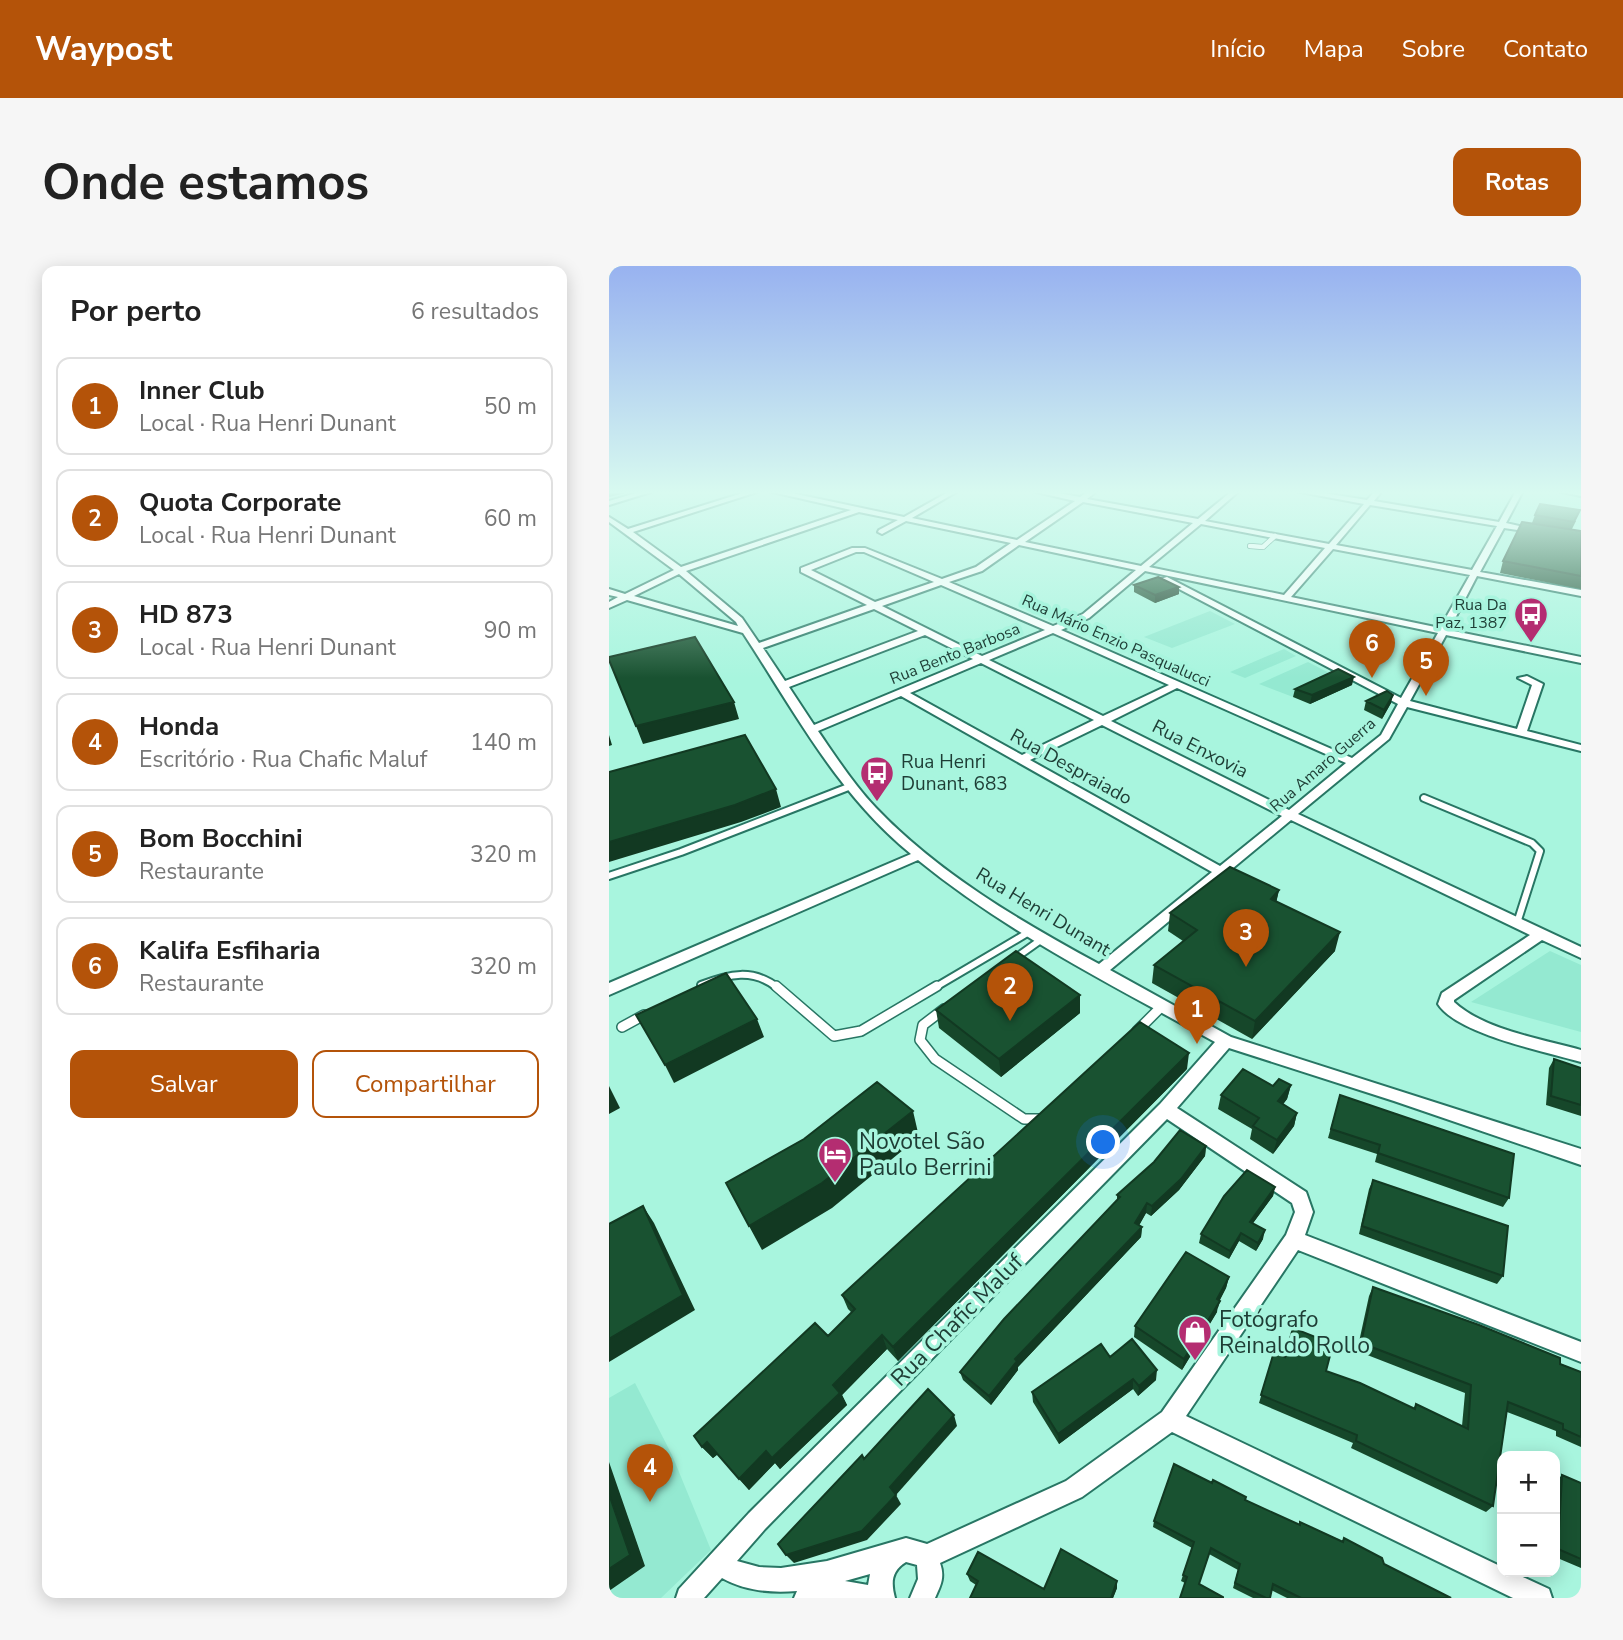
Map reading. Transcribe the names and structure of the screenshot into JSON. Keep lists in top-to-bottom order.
{
  "streets": {
    "street": [
      "Rua Mário Enzio Pasqualucci",
      "Rua Bento Barbosa",
      "Rua Enxovia",
      "Rua Amaro Guerra",
      "Rua Despraiado",
      "Rua Henri Dunant",
      "Rua Chafic Maluf"
    ]
  },
  "crossings": [
    ["Rua Mário Enzio Pasqualucci", "Rua Bento Barbosa"],
    ["Rua Mário Enzio Pasqualucci", "Rua Enxovia"],
    ["Rua Mário Enzio Pasqualucci", "Rua Amaro Guerra"],
    ["Rua Bento Barbosa", "Rua Enxovia"],
    ["Rua Bento Barbosa", "Rua Despraiado"],
    ["Rua Bento Barbosa", "Rua Henri Dunant"],
    ["Rua Enxovia", "Rua Amaro Guerra"],
    ["Rua Amaro Guerra", "Rua Despraiado"],
    ["Rua Amaro Guerra", "Rua Henri Dunant"],
    ["Rua Henri Dunant", "Rua Chafic Maluf"]
  ],
  "places": {
    "bus stop": ["Rua Da Paz, 1387", "Rua Henri Dunant, 683"],
    "hotel": ["Novotel São Paulo Berrini"],
    "shop": ["Fotógrafo Reinaldo Rollo"]
  },
  "page": {
    "header": "Waypost",
    "nav": [
      "Início",
      "Mapa",
      "Sobre",
      "Contato"
    ],
    "buttons": [
      "Rotas",
      ["Salvar", "Compartilhar"]
    ],
    "title": "Onde estamos",
    "heading": ["Por perto", "6 resultados"],
    "list": [
      {
        "mark": "1",
        "name": "Inner Club",
        "note": "Local · Rua Henri Dunant",
        "value": "50 m"
      },
      {
        "mark": "2",
        "name": "Quota Corporate",
        "note": "Local · Rua Henri Dunant",
        "value": "60 m"
      },
      {
        "mark": "3",
        "name": "HD 873",
        "note": "Local · Rua Henri Dunant",
        "value": "90 m"
      },
      {
        "mark": "4",
        "name": "Honda",
        "note": "Escritório · Rua Chafic Maluf",
        "value": "140 m"
      },
      {
        "mark": "5",
        "name": "Bom Bocchini",
        "note": "Restaurante",
        "value": "320 m"
      },
      {
        "mark": "6",
        "name": "Kalifa Esfiharia",
        "note": "Restaurante",
        "value": "320 m"
      }
    ],
    "pins": [
      "6",
      "5",
      "3",
      "2",
      "1",
      "4"
    ],
    "map_buttons": ["+", "−"]
  }
}
